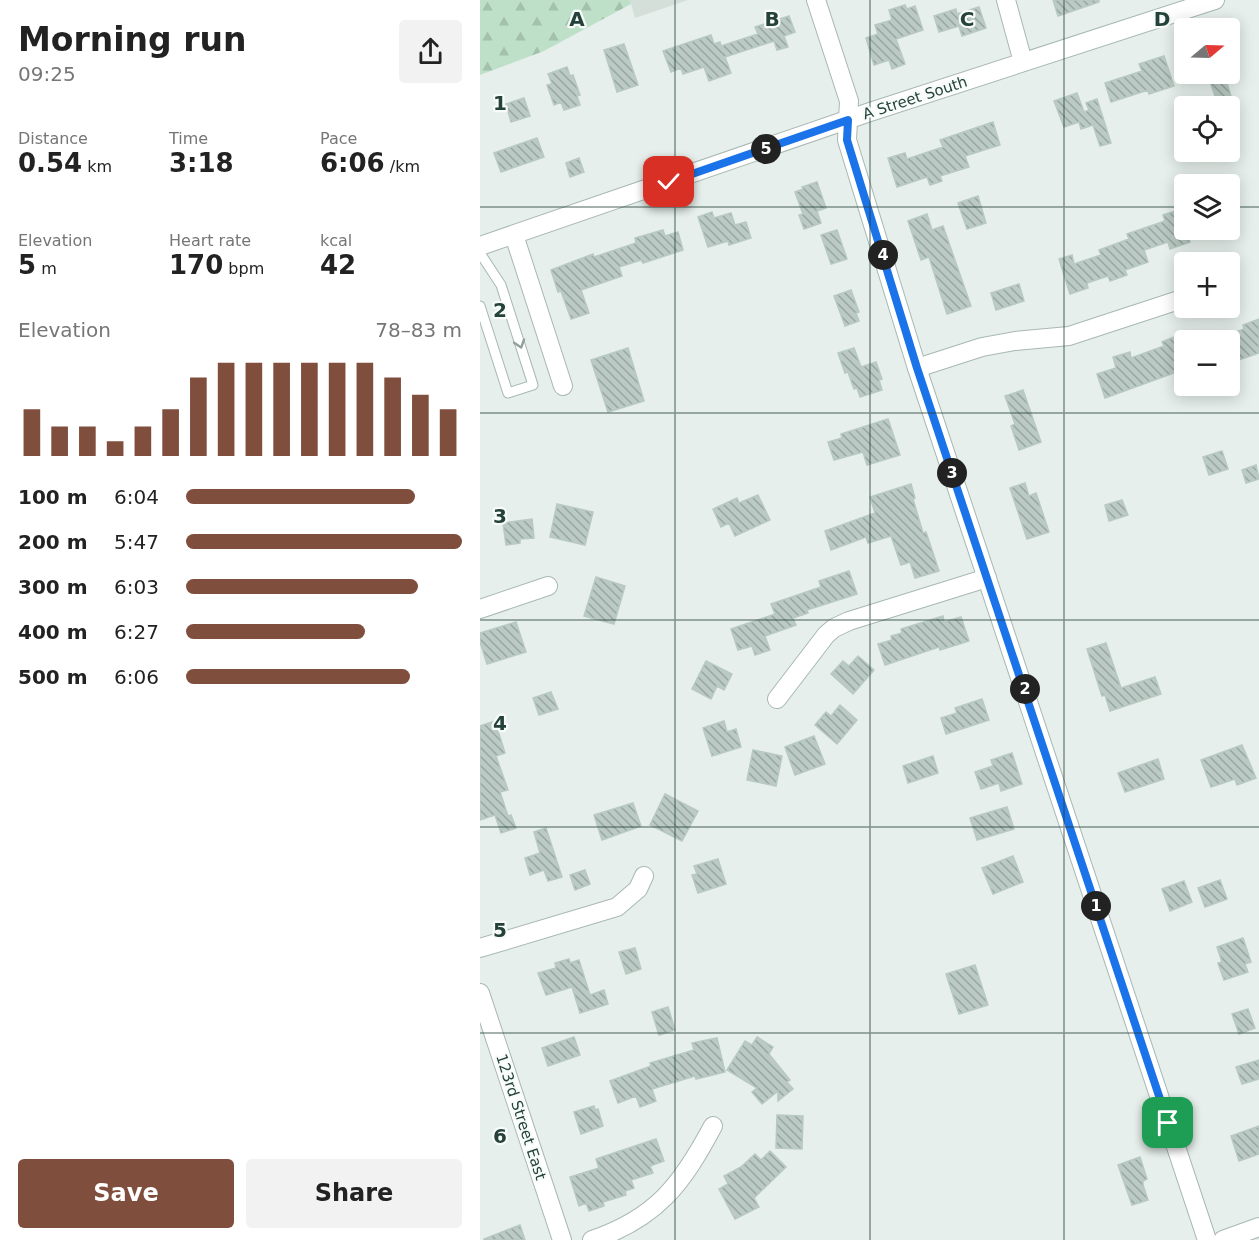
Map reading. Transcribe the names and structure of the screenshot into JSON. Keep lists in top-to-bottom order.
{
  "streets": {
    "street": ["A Street South", "123rd Street East"]
  },
  "north": "right",
  "page": {
    "heading": ["Morning run", "09:25"],
    "map_buttons": ["+", "−"],
    "stats": [
      ["Distance", "0.54 km"],
      ["Time", "3:18"],
      ["Pace", "6:06 /km"],
      ["Elevation", "5 m"],
      ["Heart rate", "170 bpm"],
      ["kcal", "42"]
    ],
    "pins": [
      "5",
      "4",
      "3",
      "2",
      "1"
    ],
    "chart": ["Elevation", "78–83 m"],
    "list": [
      {
        "name": "100 m",
        "note": "6:04"
      },
      {
        "name": "200 m",
        "note": "5:47"
      },
      {
        "name": "300 m",
        "note": "6:03"
      },
      {
        "name": "400 m",
        "note": "6:27"
      },
      {
        "name": "500 m",
        "note": "6:06"
      }
    ],
    "buttons": ["Save", "Share"]
  },
  "grid": {
    "columns": [
      "A",
      "B",
      "C",
      "D"
    ],
    "rows": [
      "1",
      "2",
      "3",
      "4",
      "5",
      "6"
    ]
  }
}
